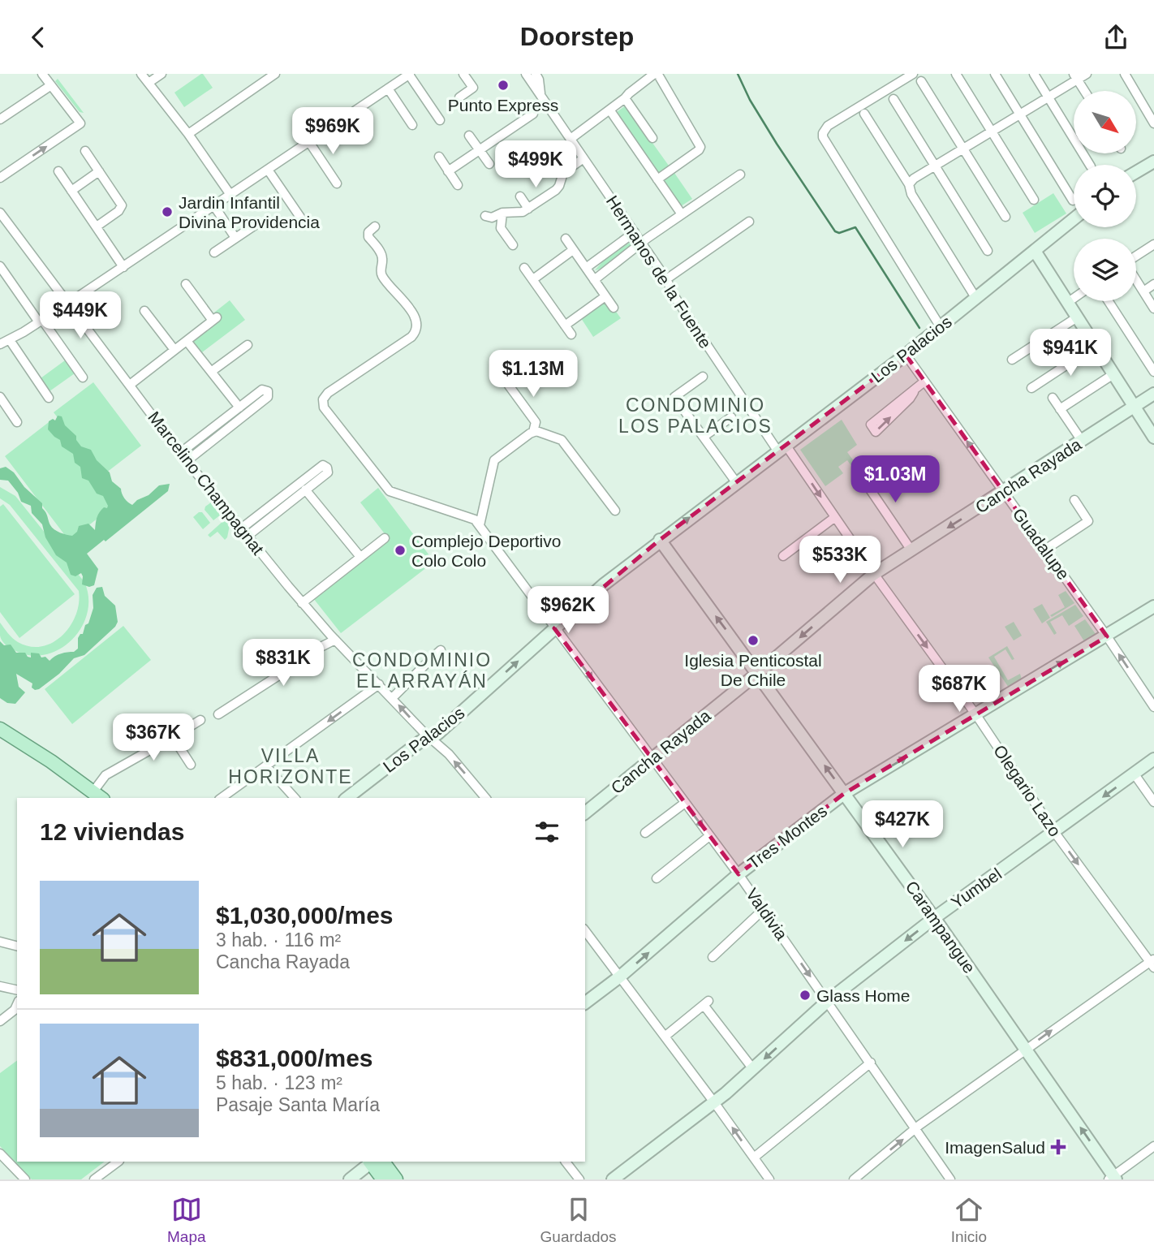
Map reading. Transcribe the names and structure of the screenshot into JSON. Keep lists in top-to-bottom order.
{
  "streets": {
    "street": [
      "Hermanos de la Fuente",
      "Los Palacios",
      "Cancha Rayada",
      "Marcelino Champagnat",
      "Guadalupe",
      "Olegario Lazo",
      "Tres Montes",
      "Yumbel",
      "Valdivia",
      "Carampangue"
    ]
  },
  "crossings": [
    ["Hermanos de la Fuente", "Los Palacios"],
    ["Hermanos de la Fuente", "Olegario Lazo"],
    ["Los Palacios", "Marcelino Champagnat"],
    ["Los Palacios", "Guadalupe"],
    ["Los Palacios", "Olegario Lazo"],
    ["Los Palacios", "Valdivia"],
    ["Los Palacios", "Carampangue"],
    ["Cancha Rayada", "Guadalupe"],
    ["Cancha Rayada", "Olegario Lazo"],
    ["Cancha Rayada", "Valdivia"],
    ["Cancha Rayada", "Carampangue"],
    ["Guadalupe", "Tres Montes"],
    ["Olegario Lazo", "Tres Montes"],
    ["Olegario Lazo", "Yumbel"],
    ["Tres Montes", "Valdivia"],
    ["Tres Montes", "Carampangue"],
    ["Yumbel", "Valdivia"],
    ["Yumbel", "Carampangue"]
  ],
  "one_way": [
    "Cancha Rayada",
    "Guadalupe",
    "Olegario Lazo",
    "Yumbel",
    "Valdivia",
    "Carampangue"
  ],
  "districts": ["CONDOMINIO LOS PALACIOS", "CONDOMINIO EL ARRAYÁN", "VILLA HORIZONTE"],
  "places": {
    "other": [
      "Punto Express",
      "Jardin Infantil Divina Providencia",
      "Complejo Deportivo Colo Colo",
      "Iglesia Penticostal De Chile",
      "Glass Home"
    ],
    "health": ["ImagenSalud"]
  },
  "north": "bottom right",
  "page": {
    "header": "Doorstep",
    "price": [
      "$969K",
      "$499K",
      "$449K",
      "$941K",
      "$1.13M",
      "$1.03M",
      "$533K",
      "$962K",
      "$831K",
      "$687K",
      "$367K",
      "$427K"
    ],
    "heading": "12 viviendas",
    "list": [
      {
        "name": "$1,030,000/mes",
        "note": "3 hab. · 116 m² · Cancha Rayada"
      },
      {
        "name": "$831,000/mes",
        "note": "5 hab. · 123 m² · Pasaje Santa María"
      }
    ],
    "tabs": ["Mapa", "Guardados", "Inicio"]
  }
}
